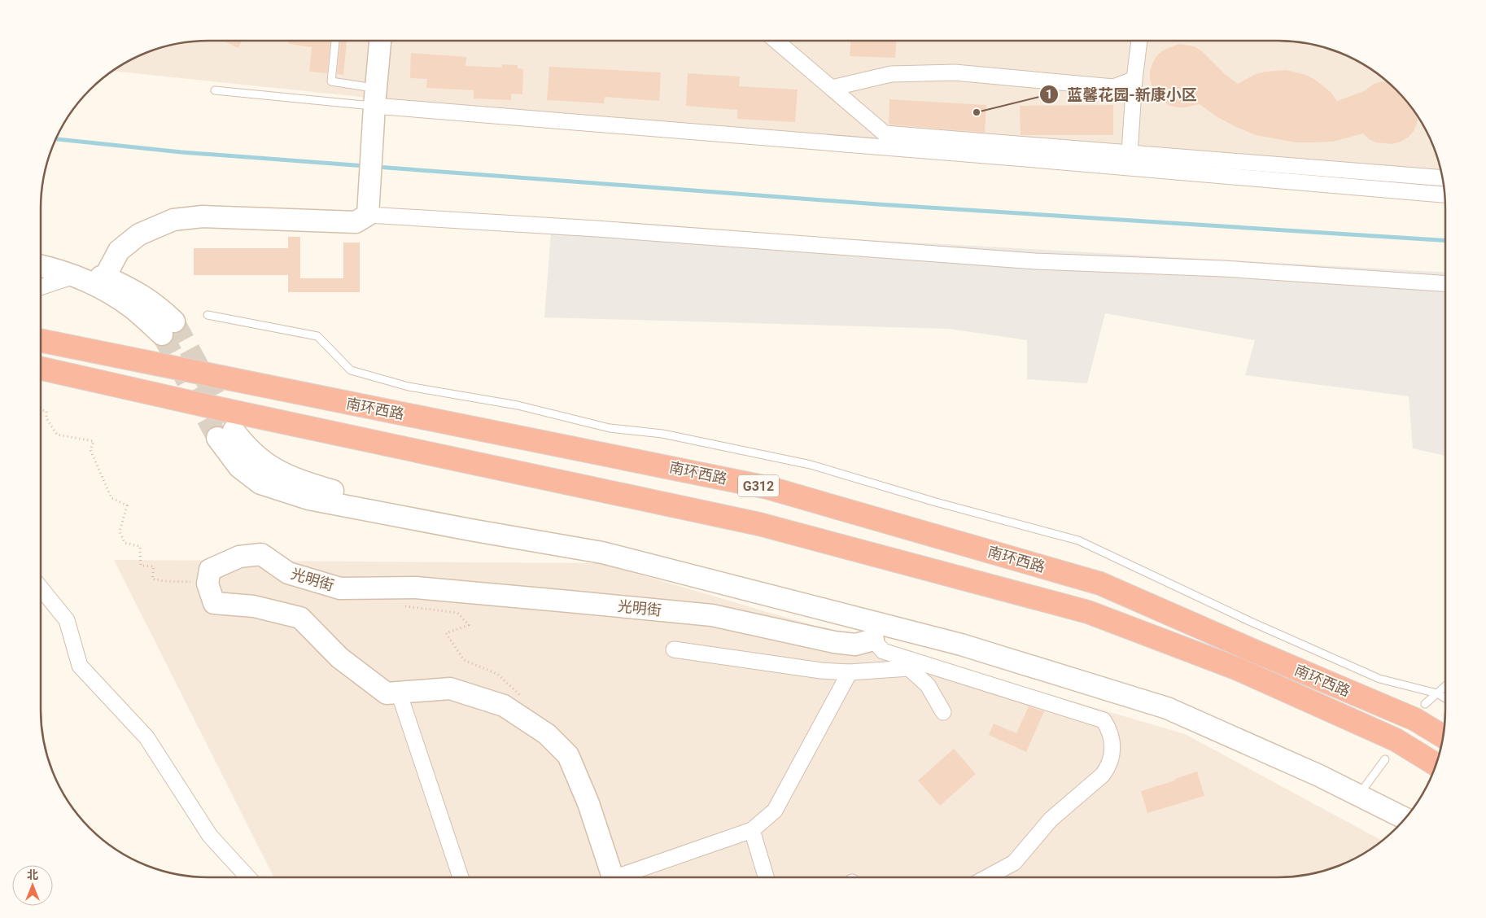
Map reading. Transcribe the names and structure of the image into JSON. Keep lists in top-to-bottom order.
{
  "streets": {
    "highway": ["南环西路", "G312"],
    "street": ["光明街"]
  },
  "places": ["蓝馨花园-新康小区"],
  "north": "top"
}
